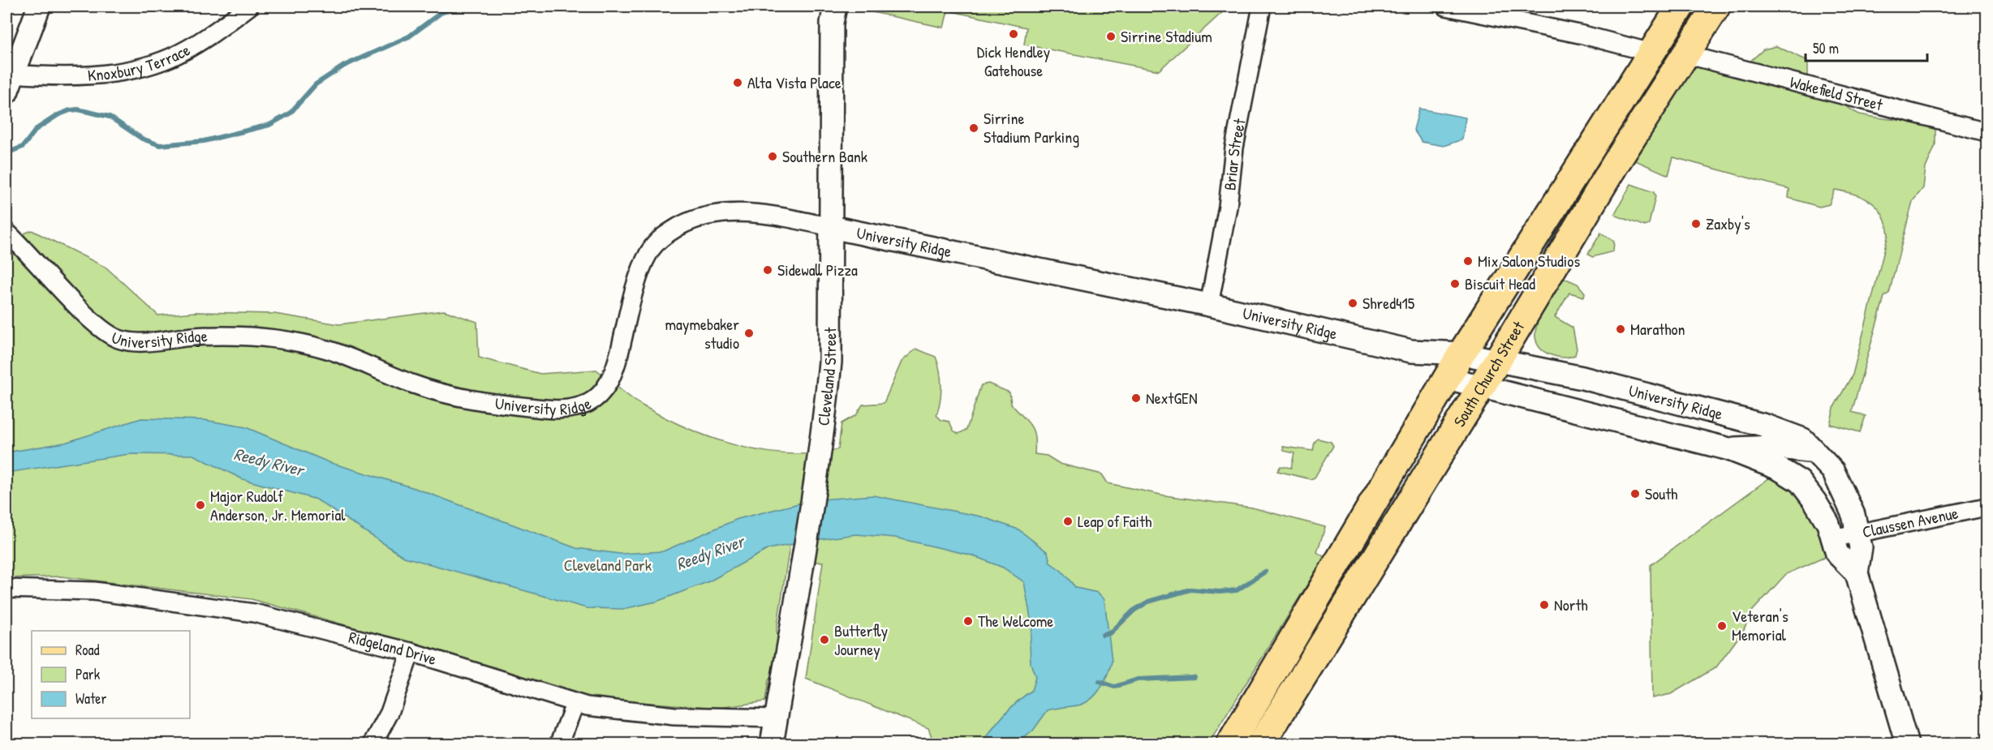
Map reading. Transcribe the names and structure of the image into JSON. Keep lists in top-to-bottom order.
{
  "streets": {
    "main road": ["South Church Street"],
    "street": [
      "Knoxbury Terrace",
      "Wakefield Street",
      "Briar Street",
      "University Ridge",
      "Cleveland Street",
      "Claussen Avenue",
      "Ridgeland Drive"
    ]
  },
  "crossings": [
    ["Wakefield Street", "South Church Street"],
    ["Briar Street", "University Ridge"],
    ["University Ridge", "South Church Street"],
    ["University Ridge", "Cleveland Street"],
    ["University Ridge", "Claussen Avenue"],
    ["Cleveland Street", "Ridgeland Drive"]
  ],
  "water": ["Reedy River"],
  "parks": ["Cleveland Park"],
  "places": [
    "Dick Hendley Gatehouse",
    "Sirrine Stadium",
    "Alta Vista Place",
    "Sirrine Stadium Parking",
    "Southern Bank",
    "Zaxby's",
    "Mix Salon Studios",
    "Sidewall Pizza",
    "Biscuit Head",
    "Shred415",
    "Marathon",
    "maymebaker studio",
    "NextGEN",
    "South",
    "Major Rudolf Anderson, Jr. Memorial",
    "Leap of Faith",
    "North",
    "The Welcome",
    "Veteran's Memorial",
    "Butterfly Journey"
  ],
  "legend": ["Road", "Park", "Water"],
  "scale_bar": "50 m"
}
